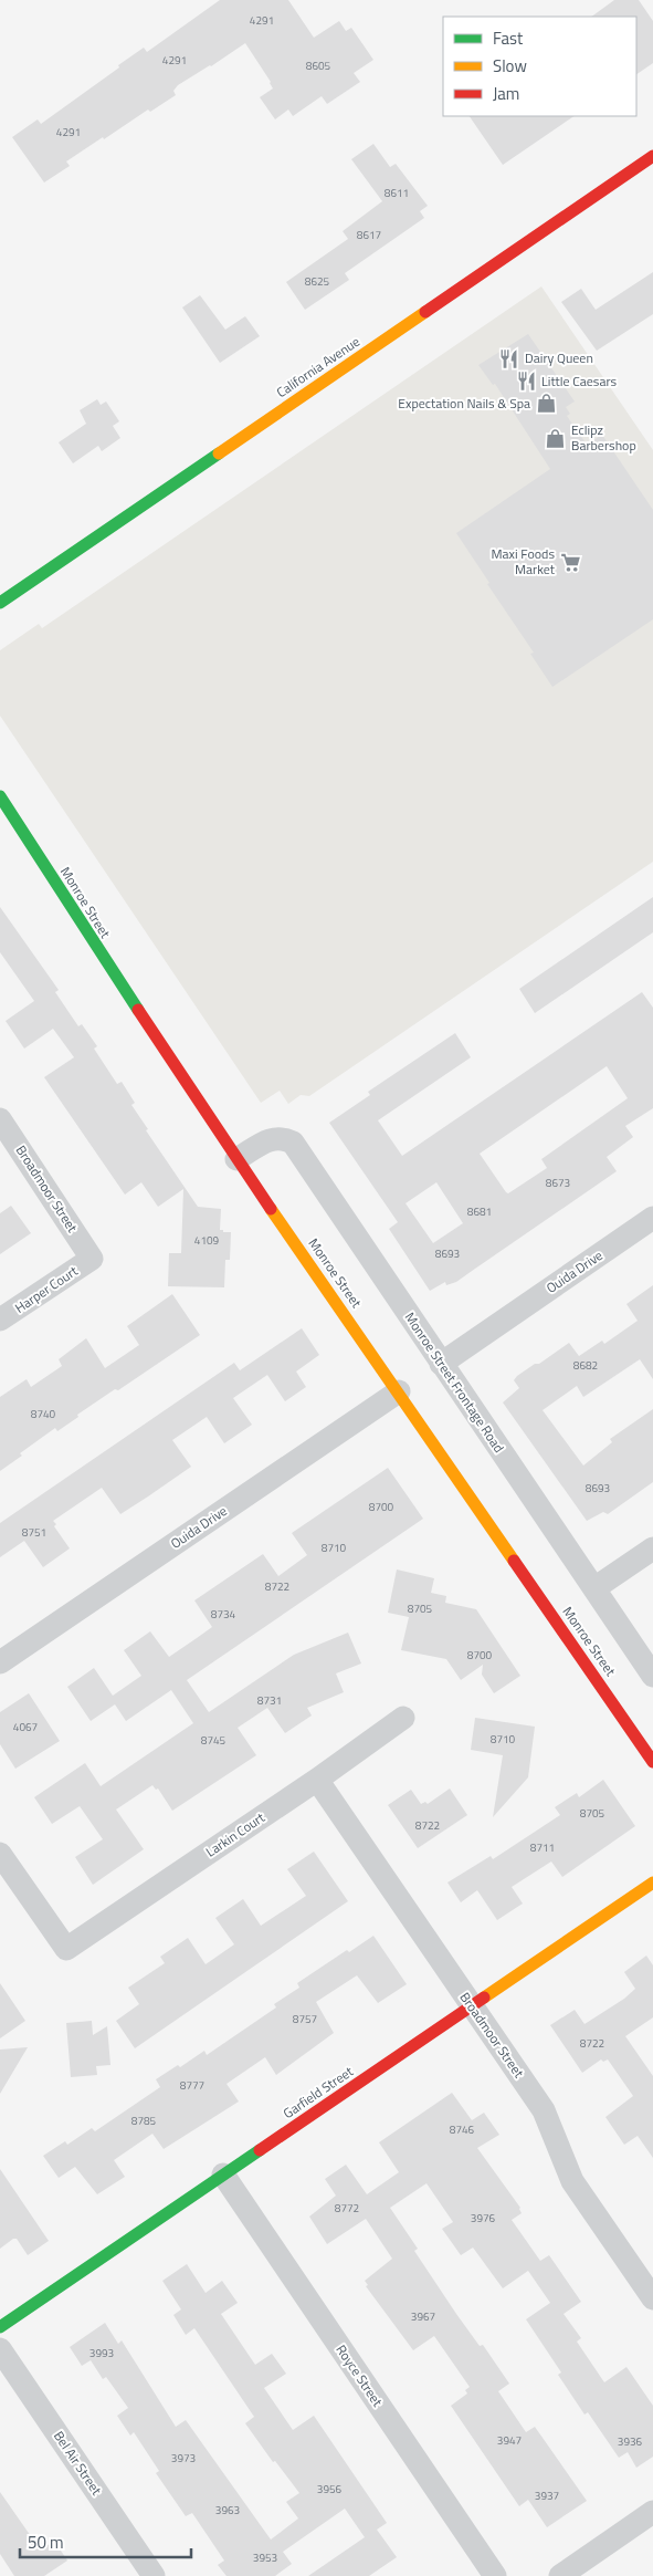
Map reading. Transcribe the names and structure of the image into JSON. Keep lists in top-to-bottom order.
{
  "streets": {
    "main road": ["California Avenue", "Monroe Street", "Garfield Street"],
    "street": [
      "Broadmoor Street",
      "Ouida Drive",
      "Harper Court",
      "Monroe Street Frontage Road",
      "Larkin Court",
      "Royce Street",
      "Bel Air Street"
    ]
  },
  "crossings": [
    ["Monroe Street", "Ouida Drive"],
    ["Monroe Street", "Monroe Street Frontage Road"],
    ["Broadmoor Street", "Harper Court"],
    ["Broadmoor Street", "Larkin Court"],
    ["Broadmoor Street", "Garfield Street"],
    ["Ouida Drive", "Monroe Street Frontage Road"],
    ["Garfield Street", "Royce Street"]
  ],
  "places": {
    "restaurant": ["Dairy Queen", "Little Caesars"],
    "shop": ["Expectation Nails & Spa", "Eclipz Barbershop"],
    "supermarket": ["Maxi Foods Market"]
  },
  "house_numbers": [
    "4291",
    "4291",
    "8605",
    "4291",
    "8611",
    "8617",
    "8625",
    "8673",
    "8681",
    "4109",
    "8693",
    "8682",
    "8740",
    "8693",
    "8700",
    "8751",
    "8710",
    "8722",
    "8705",
    "8734",
    "8700",
    "8731",
    "4067",
    "8710",
    "8745",
    "8705",
    "8722",
    "8711",
    "8757",
    "8722",
    "8777",
    "8785",
    "8746",
    "8772",
    "3976",
    "3967",
    "3993",
    "3947",
    "3936",
    "3973",
    "3956",
    "3937",
    "3963",
    "3953"
  ],
  "legend": ["Fast", "Slow", "Jam"],
  "scale_bar": "50 m"
}
